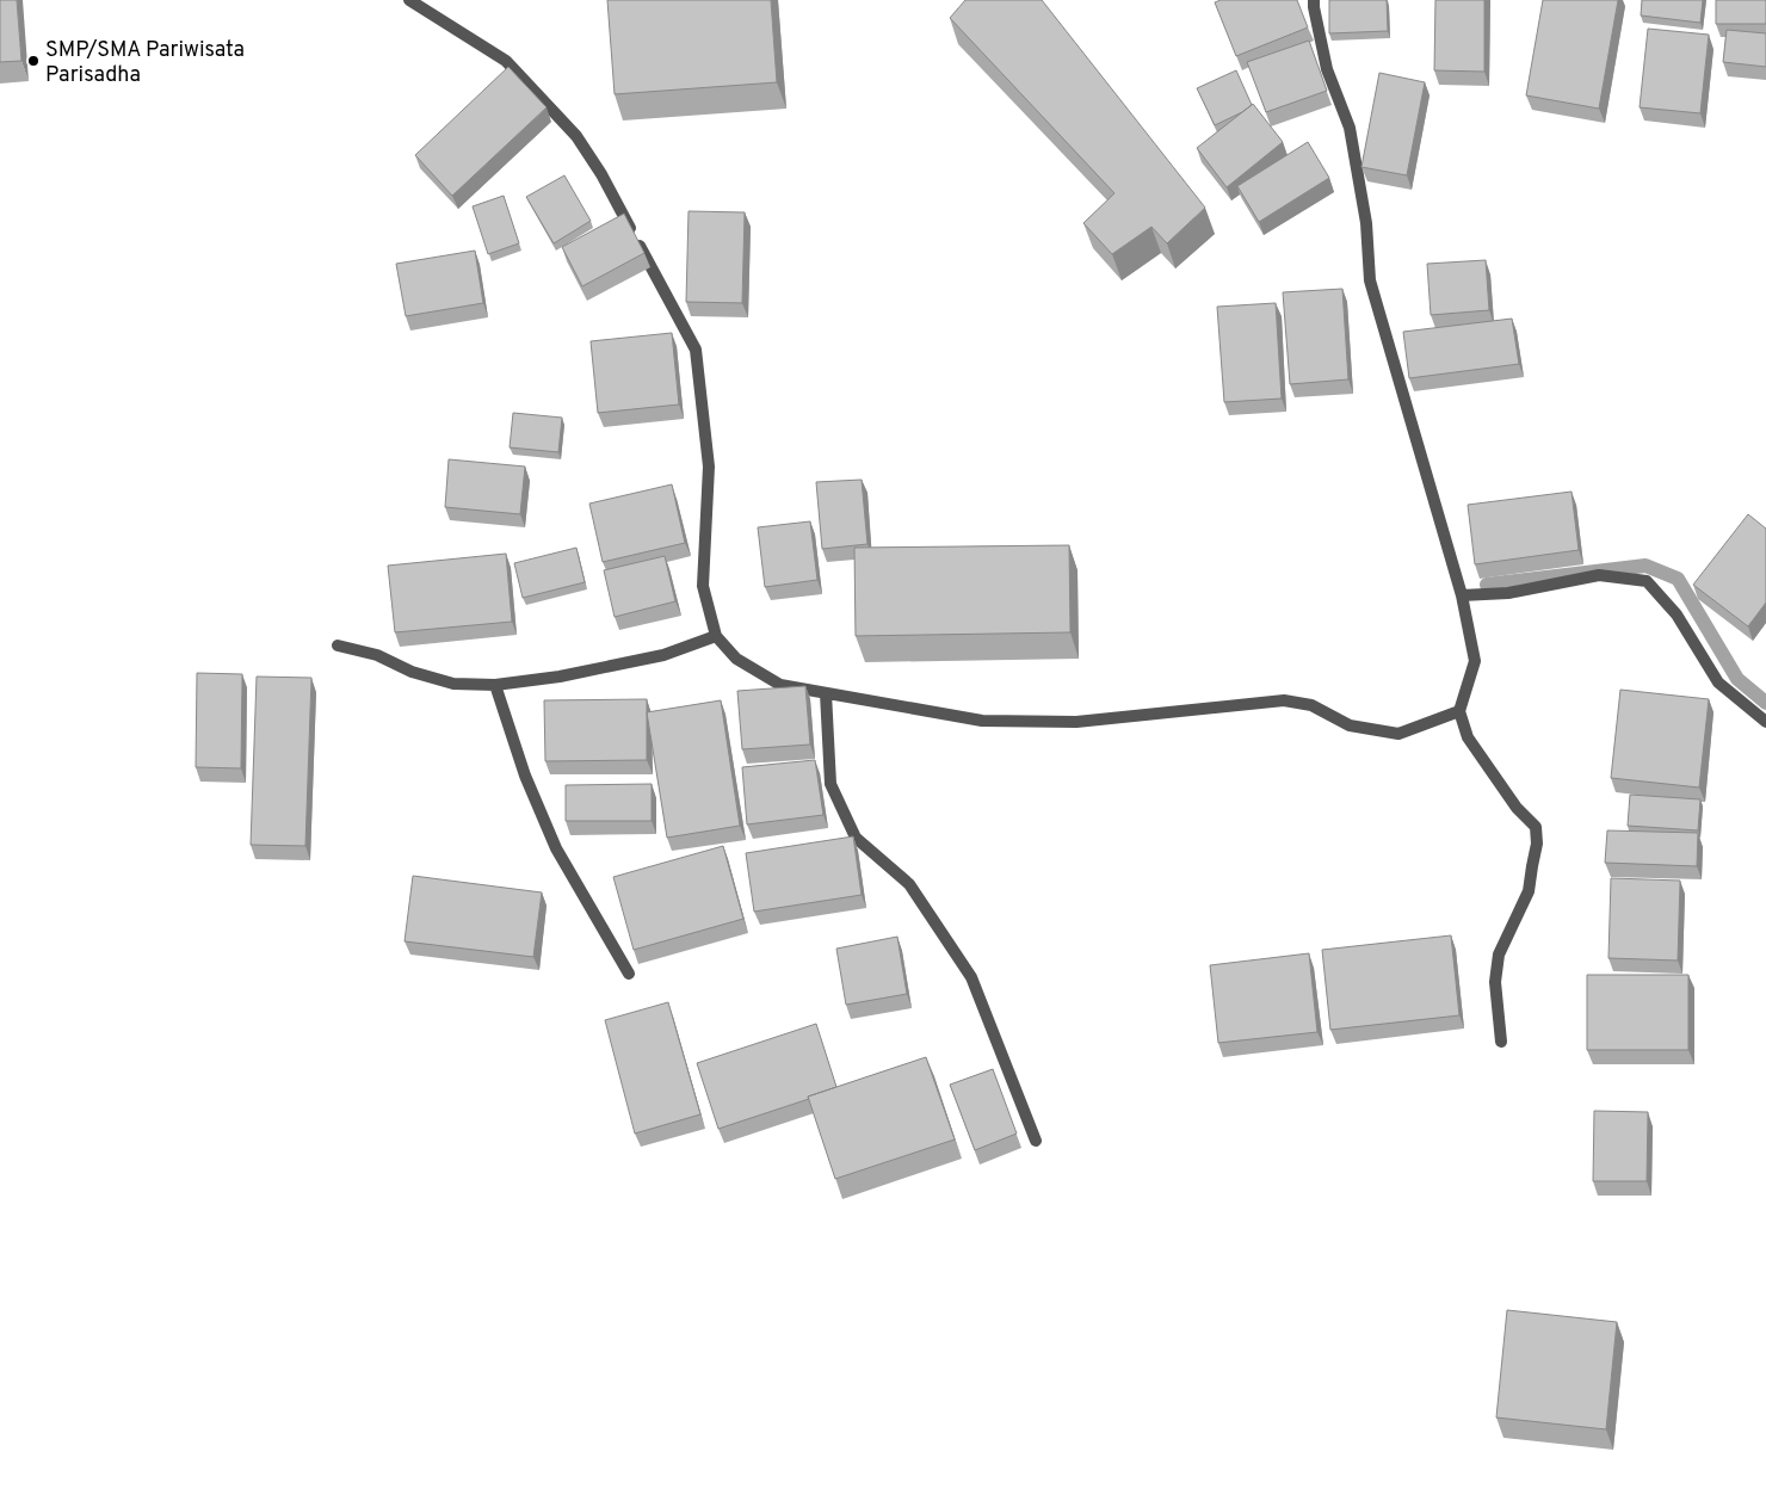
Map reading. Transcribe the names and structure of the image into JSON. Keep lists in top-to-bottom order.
{
  "places": ["SMP/SMA Pariwisata Parisadha"]
}
